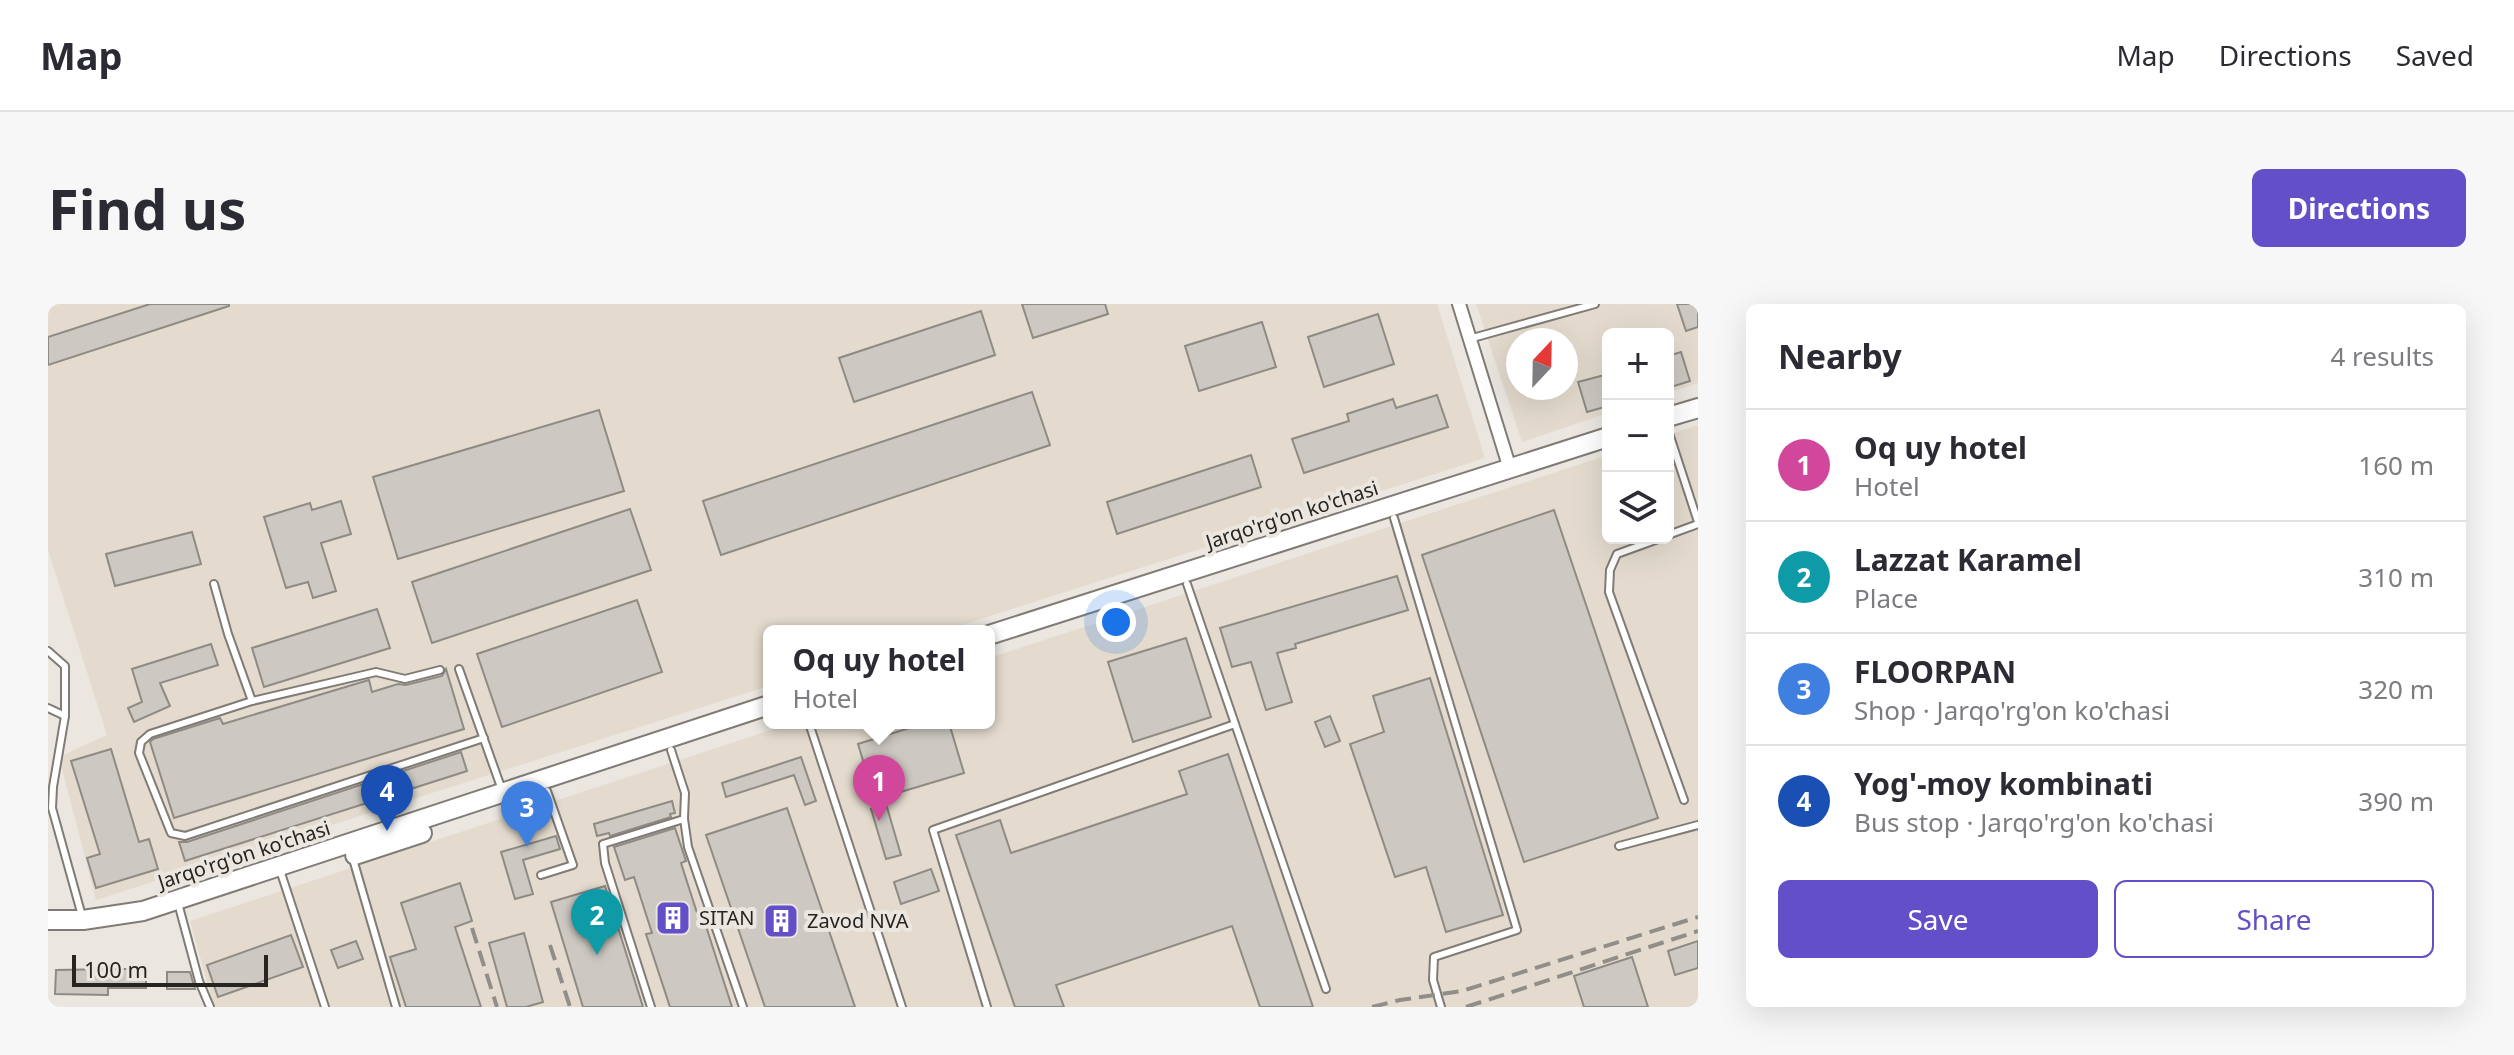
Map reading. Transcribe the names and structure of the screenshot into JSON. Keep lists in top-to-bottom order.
{
  "streets": {
    "main road": ["Jarqo'rg'on ko'chasi"]
  },
  "places": {
    "building": ["SITAN", "Zavod NVA"]
  },
  "scale_bar": "100 m",
  "north": "top",
  "page": {
    "header": "Map",
    "nav": ["Map", "Directions", "Saved"],
    "buttons": [
      "Directions",
      ["Save", "Share"]
    ],
    "title": "Find us",
    "heading": ["Nearby", "4 results"],
    "map_buttons": ["+", "−"],
    "list": [
      {
        "mark": "1",
        "name": "Oq uy hotel",
        "note": "Hotel",
        "value": "160 m"
      },
      {
        "mark": "2",
        "name": "Lazzat Karamel",
        "note": "Place",
        "value": "310 m"
      },
      {
        "mark": "3",
        "name": "FLOORPAN",
        "note": "Shop · Jarqo'rg'on ko'chasi",
        "value": "320 m"
      },
      {
        "mark": "4",
        "name": "Yog'-moy kombinati",
        "note": "Bus stop · Jarqo'rg'on ko'chasi",
        "value": "390 m"
      }
    ],
    "popup": ["Oq uy hotel", "Hotel"],
    "pins": [
      "1",
      "4",
      "3",
      "2"
    ],
    "scale": "100 m"
  }
}
